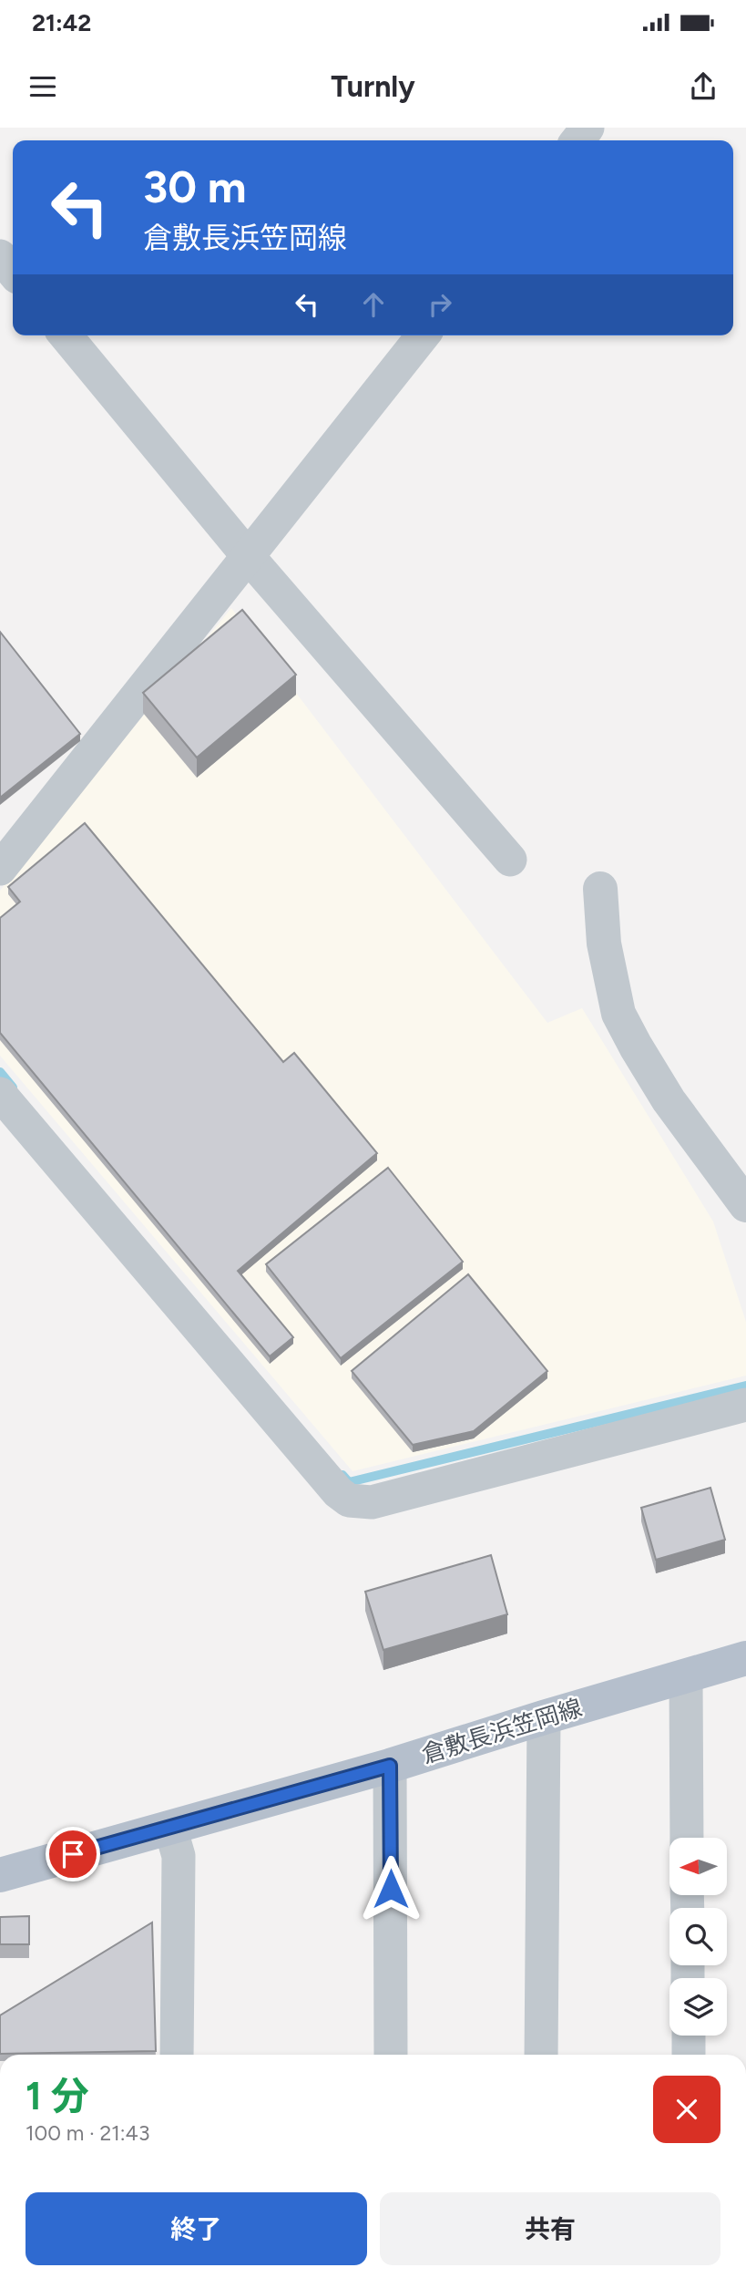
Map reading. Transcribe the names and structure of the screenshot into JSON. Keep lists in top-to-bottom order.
{
  "streets": {
    "main road": ["倉敷長浜笠岡線"]
  },
  "north": "left",
  "page": {
    "status": "21:42",
    "header": "Turnly",
    "turn": ["30 m", "倉敷長浜笠岡線"],
    "heading": ["1 分", "100 m · 21:43"],
    "buttons": ["終了", "共有"]
  }
}
